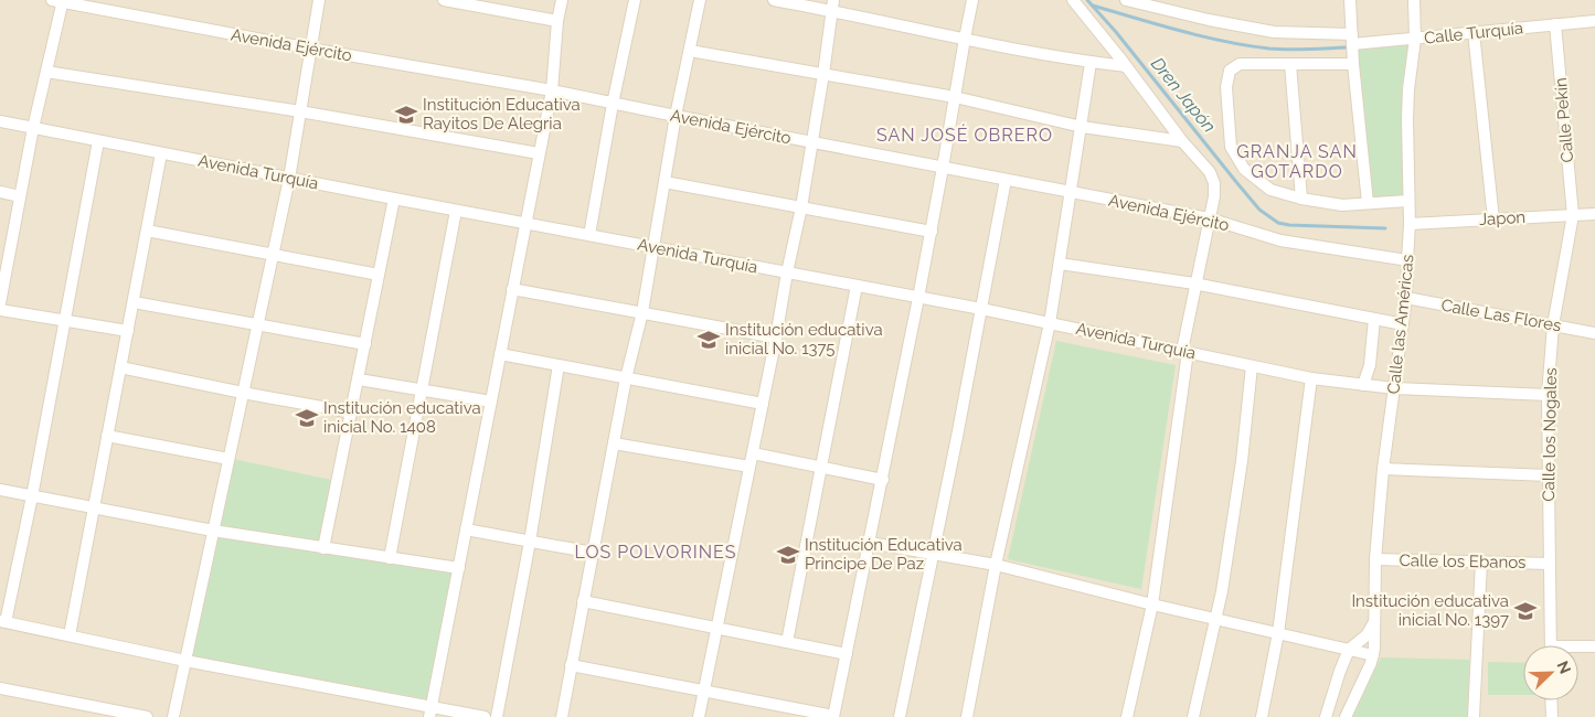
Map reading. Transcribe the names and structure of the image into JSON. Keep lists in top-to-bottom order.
{
  "streets": {
    "street": [
      "Calle Turquía",
      "Avenida Ejército",
      "Calle Pekín",
      "Avenida Turquía",
      "Japon",
      "Calle Las Flores",
      "Calle las Américas",
      "Calle los Nogales",
      "Calle los Ebanos"
    ]
  },
  "crossings": [
    ["Calle Turquía", "Calle Pekín"],
    ["Calle Turquía", "Calle las Américas"],
    ["Avenida Ejército", "Calle las Américas"],
    ["Calle Pekín", "Japon"],
    ["Calle Pekín", "Calle los Nogales"],
    ["Avenida Turquía", "Calle las Américas"],
    ["Avenida Turquía", "Calle los Nogales"],
    ["Japon", "Calle las Américas"],
    ["Japon", "Calle los Nogales"],
    ["Calle Las Flores", "Calle las Américas"],
    ["Calle Las Flores", "Calle los Nogales"],
    ["Calle las Américas", "Calle los Ebanos"],
    ["Calle los Nogales", "Calle los Ebanos"]
  ],
  "districts": ["SAN JOSÉ OBRERO", "GRANJA SAN GOTARDO", "LOS POLVORINES"],
  "water": ["Dren Japón"],
  "places": {
    "school or university": [
      "Institución Educativa Rayitos De Alegria",
      "Institución educativa inicial No. 1375",
      "Institución educativa inicial No. 1408",
      "Institución Educativa Principe De Paz",
      "Institución educativa inicial No. 1397"
    ]
  },
  "north": "top right"
}
